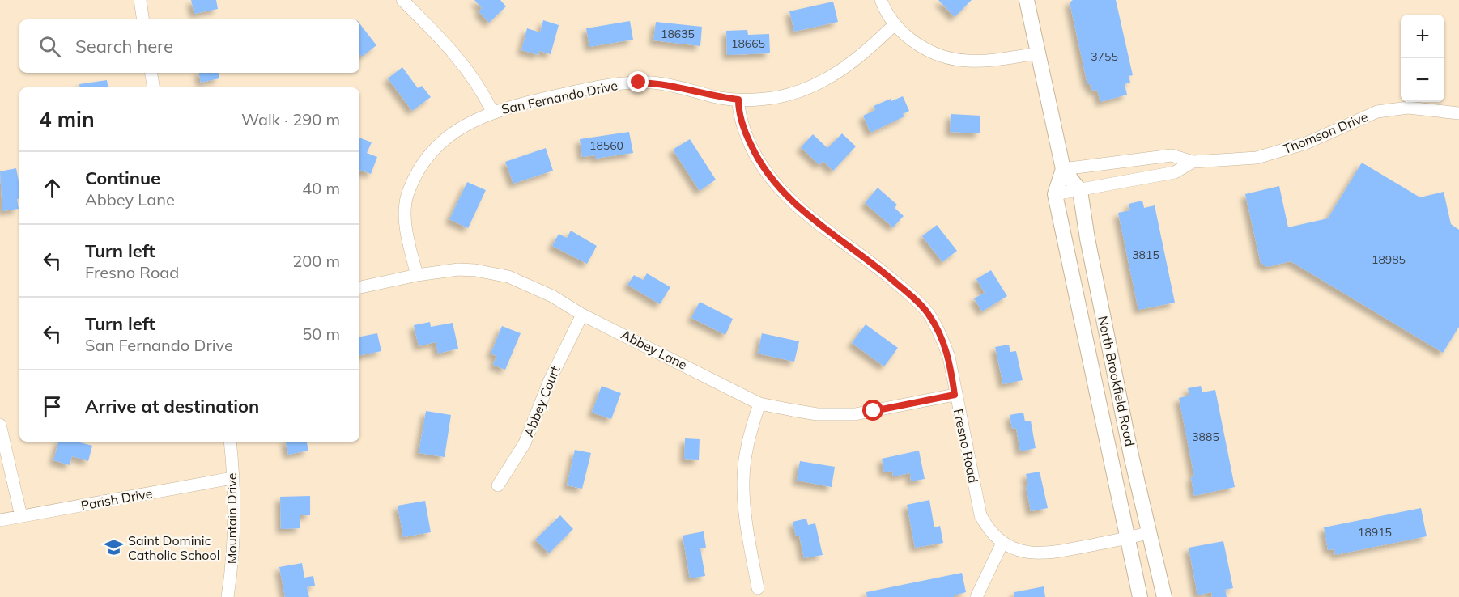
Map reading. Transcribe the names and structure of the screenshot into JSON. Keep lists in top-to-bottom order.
{
  "streets": {
    "street": [
      "San Fernando Drive",
      "Thomson Drive",
      "Abbey Lane",
      "North Brookfield Road",
      "Abbey Court",
      "Fresno Road",
      "Parish Drive",
      "Mountain Drive"
    ]
  },
  "crossings": [
    ["San Fernando Drive", "Abbey Lane"],
    ["San Fernando Drive", "Fresno Road"],
    ["Thomson Drive", "North Brookfield Road"],
    ["Abbey Lane", "Abbey Court"],
    ["Abbey Lane", "Fresno Road"],
    ["North Brookfield Road", "Fresno Road"],
    ["Parish Drive", "Mountain Drive"]
  ],
  "places": {
    "school or university": ["Saint Dominic Catholic School"]
  },
  "house_numbers": [
    "18635",
    "18665",
    "3755",
    "18560",
    "3815",
    "18985",
    "3885",
    "18915"
  ],
  "page": {
    "map_buttons": ["+", "−"],
    "search": "Search here",
    "heading": ["4 min", "Walk · 290 m"],
    "list": [
      ["Continue", "Abbey Lane", "40 m"],
      ["Turn left", "Fresno Road", "200 m"],
      ["Turn left", "San Fernando Drive", "50 m"],
      "Arrive at destination"
    ]
  }
}
